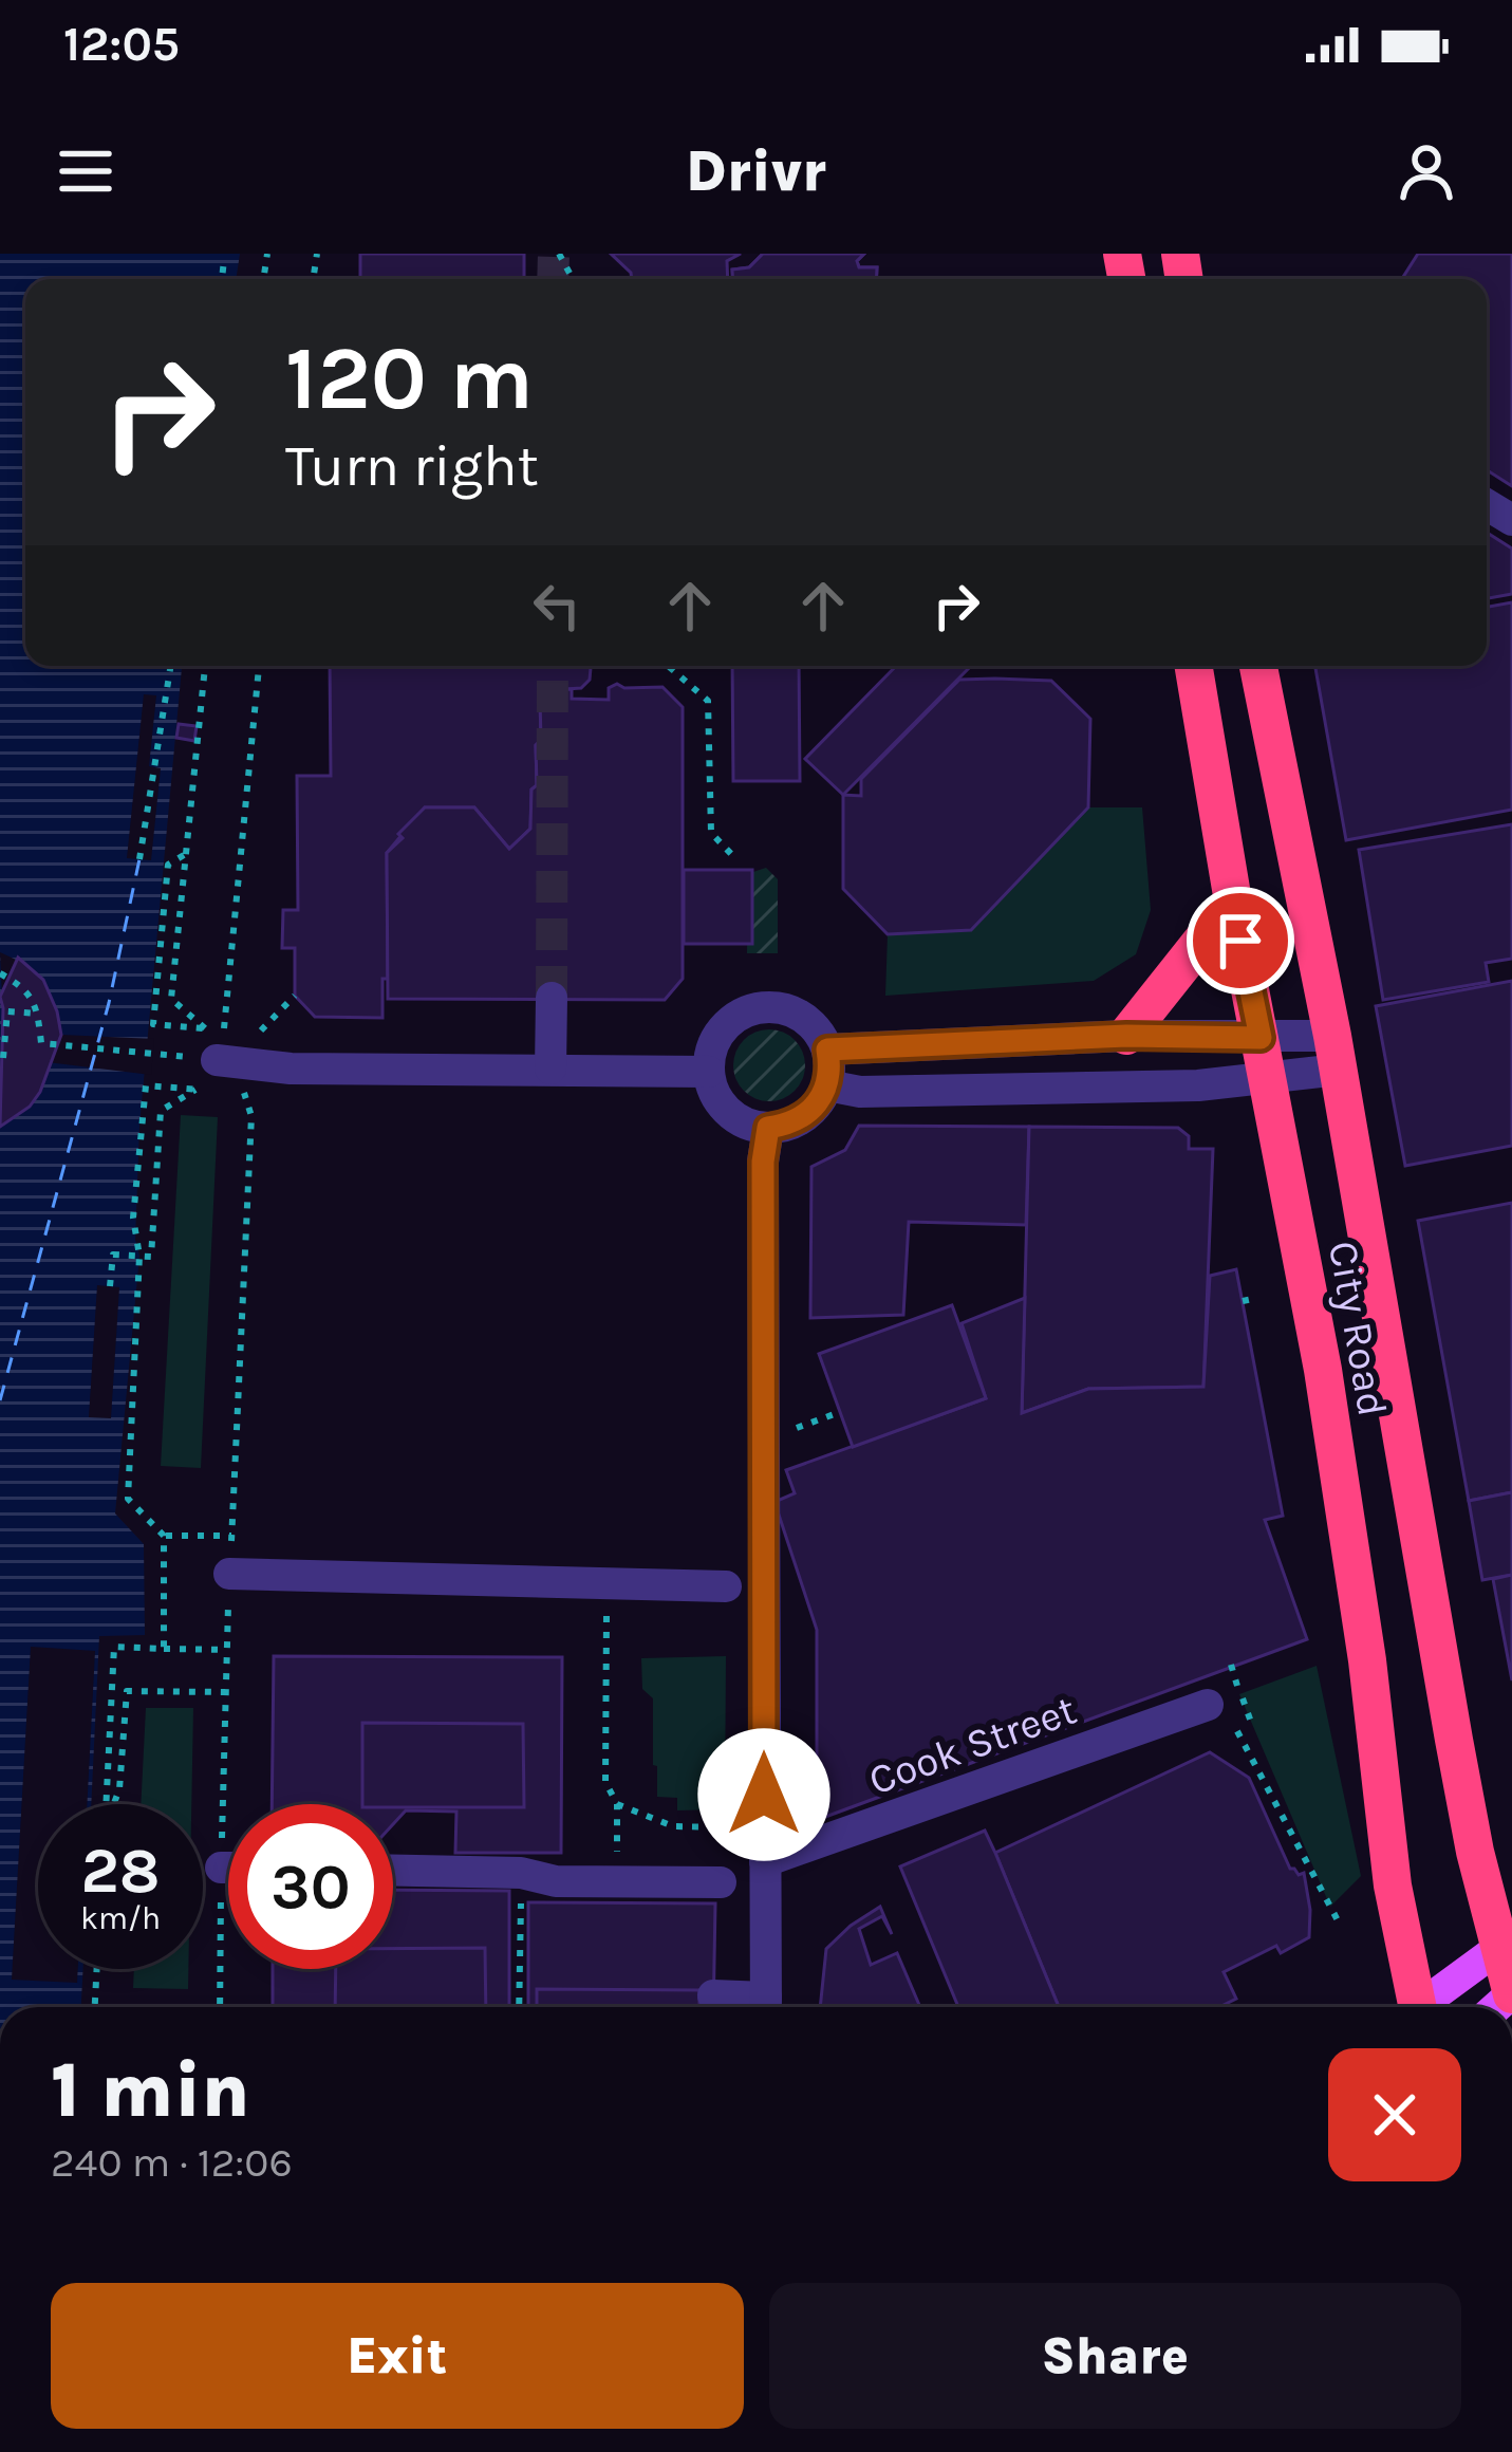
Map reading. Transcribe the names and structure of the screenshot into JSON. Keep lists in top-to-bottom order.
{
  "streets": {
    "highway": ["City Road"],
    "street": ["Cook Street"]
  },
  "page": {
    "status": "12:05",
    "header": "Drivr",
    "turn": ["120 m", "Turn right"],
    "speed": "28 km/h",
    "limit": "30",
    "heading": ["1 min", "240 m · 12:06"],
    "buttons": ["Exit", "Share"]
  }
}
